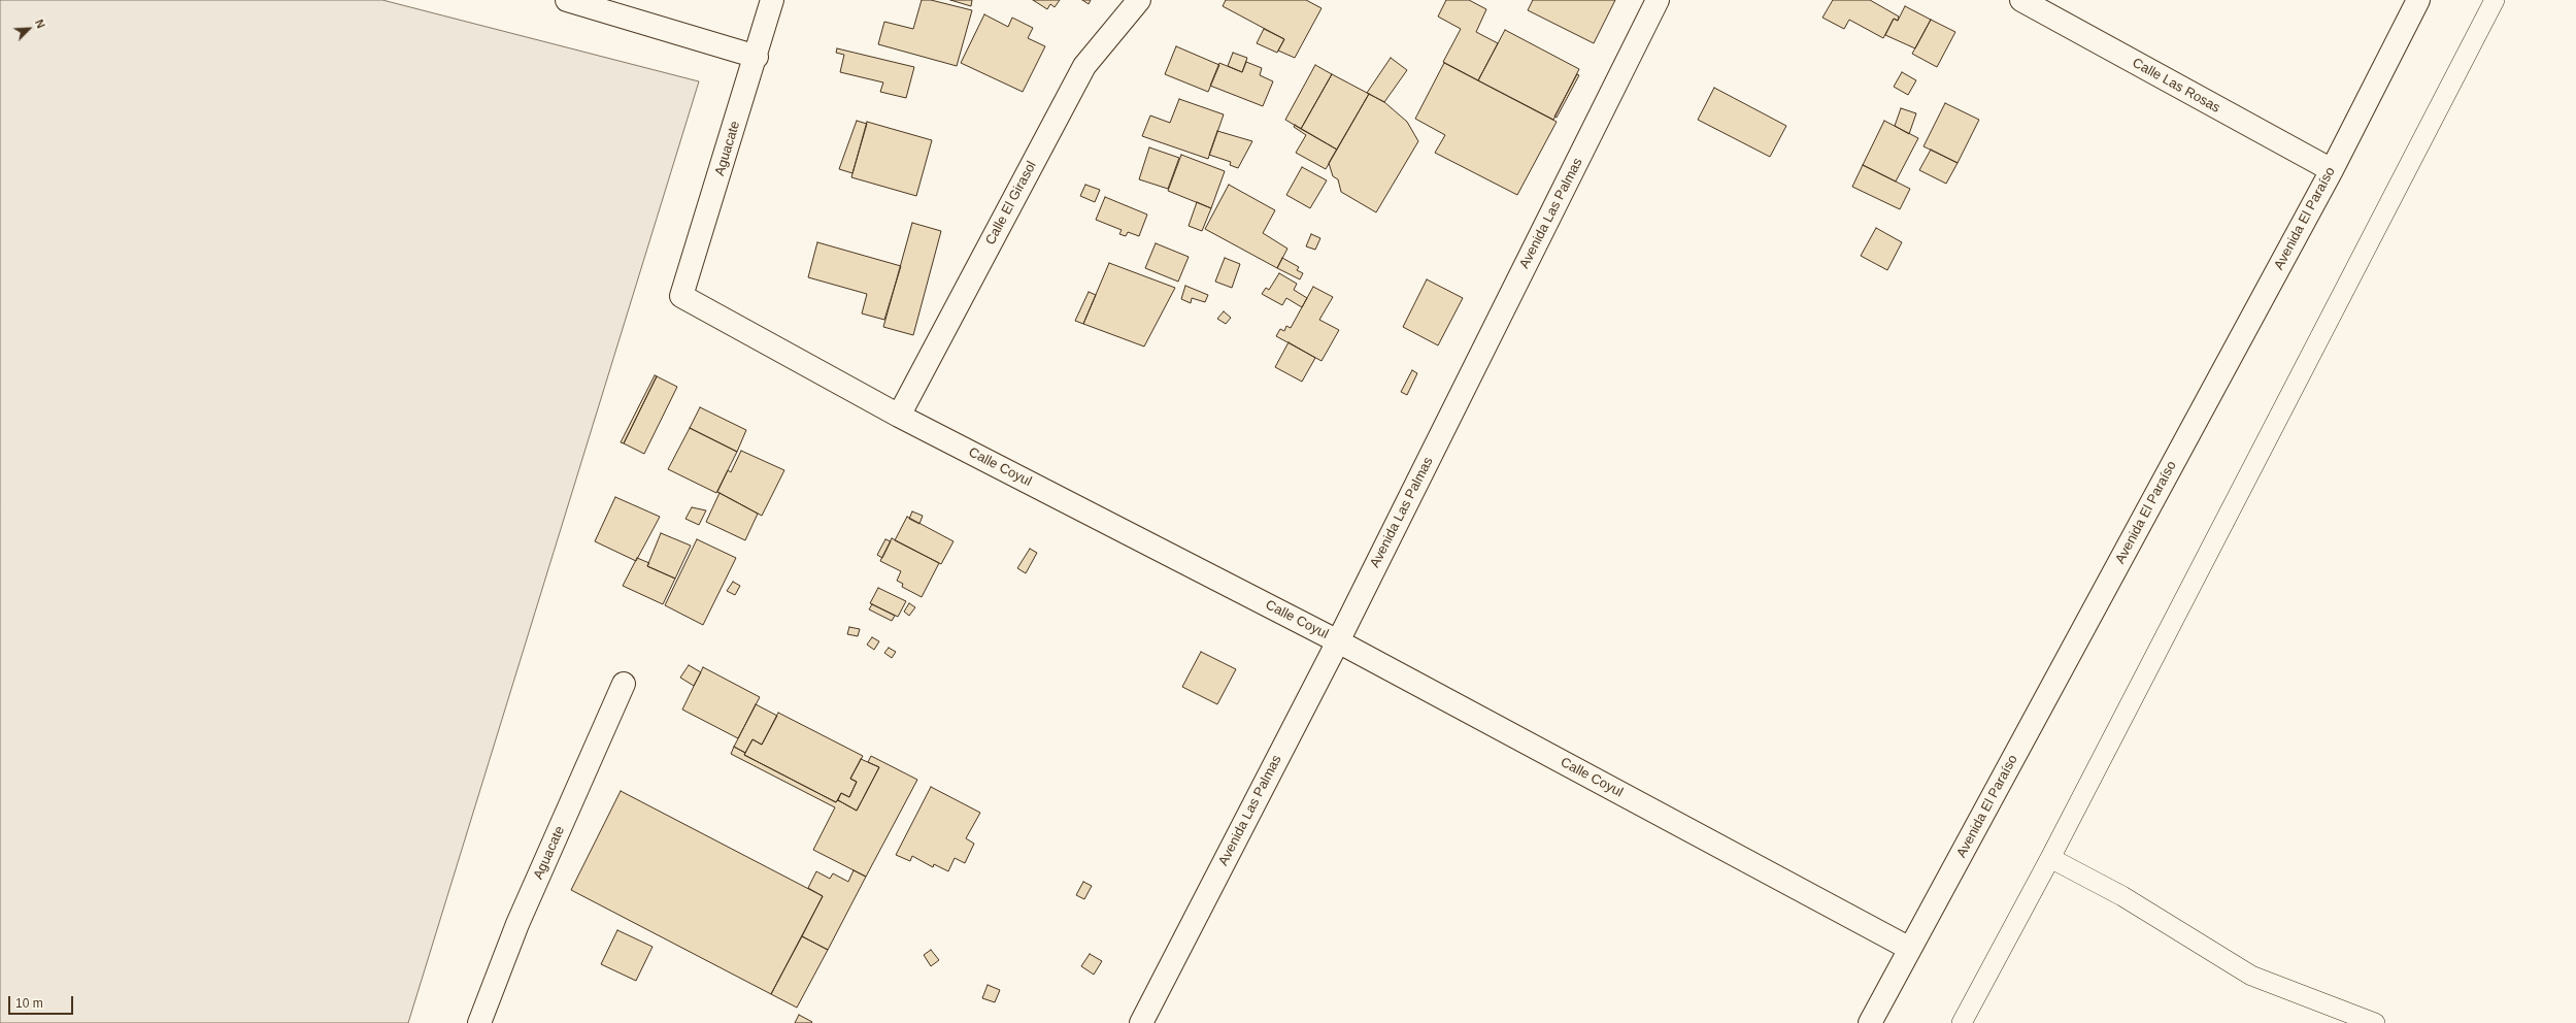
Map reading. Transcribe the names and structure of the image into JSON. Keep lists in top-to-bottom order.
{
  "streets": {
    "street": [
      "Calle Las Rosas",
      "Aguacate",
      "Calle El Girasol",
      "Avenida Las Palmas",
      "Avenida El Paraíso",
      "Calle Coyul"
    ]
  },
  "crossings": [
    ["Calle Las Rosas", "Avenida El Paraíso"],
    ["Aguacate", "Calle Coyul"],
    ["Calle El Girasol", "Calle Coyul"],
    ["Avenida Las Palmas", "Calle Coyul"],
    ["Avenida El Paraíso", "Calle Coyul"]
  ],
  "scale_bar": "10 m",
  "north": "top right"
}
